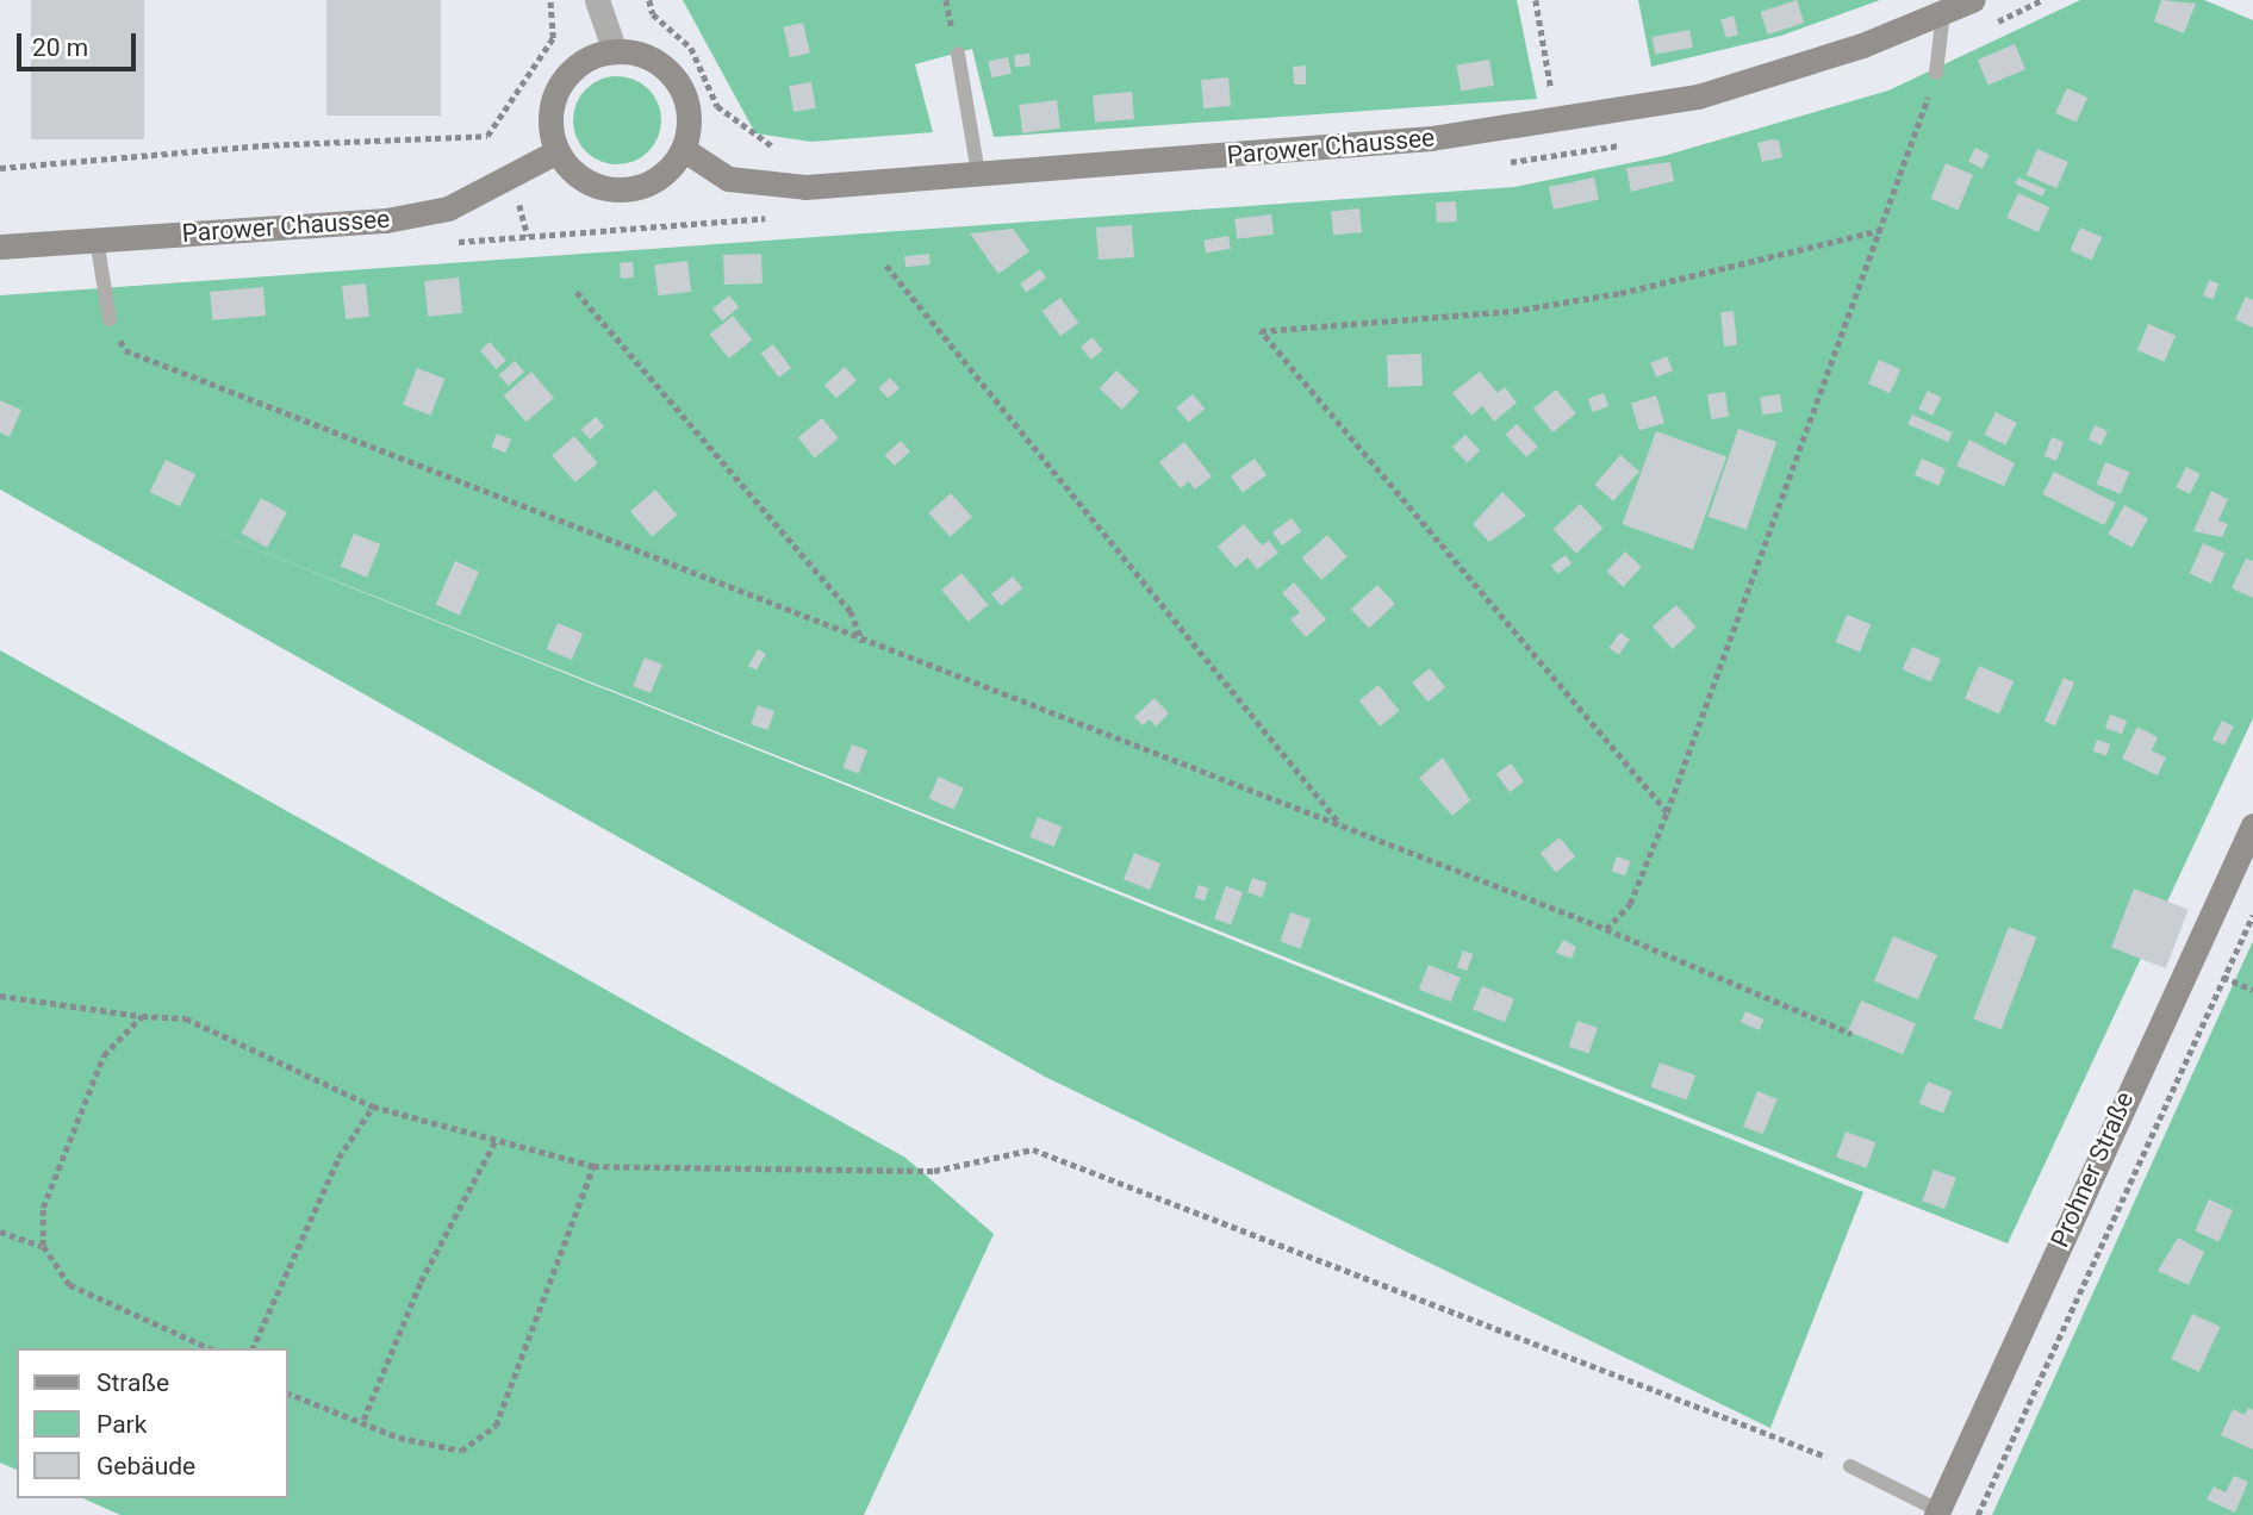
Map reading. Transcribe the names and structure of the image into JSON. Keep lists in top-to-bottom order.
{
  "streets": {
    "street": ["Parower Chaussee", "Prohner Straße"]
  },
  "legend": ["Straße", "Park", "Gebäude"],
  "scale_bar": "20 m"
}
